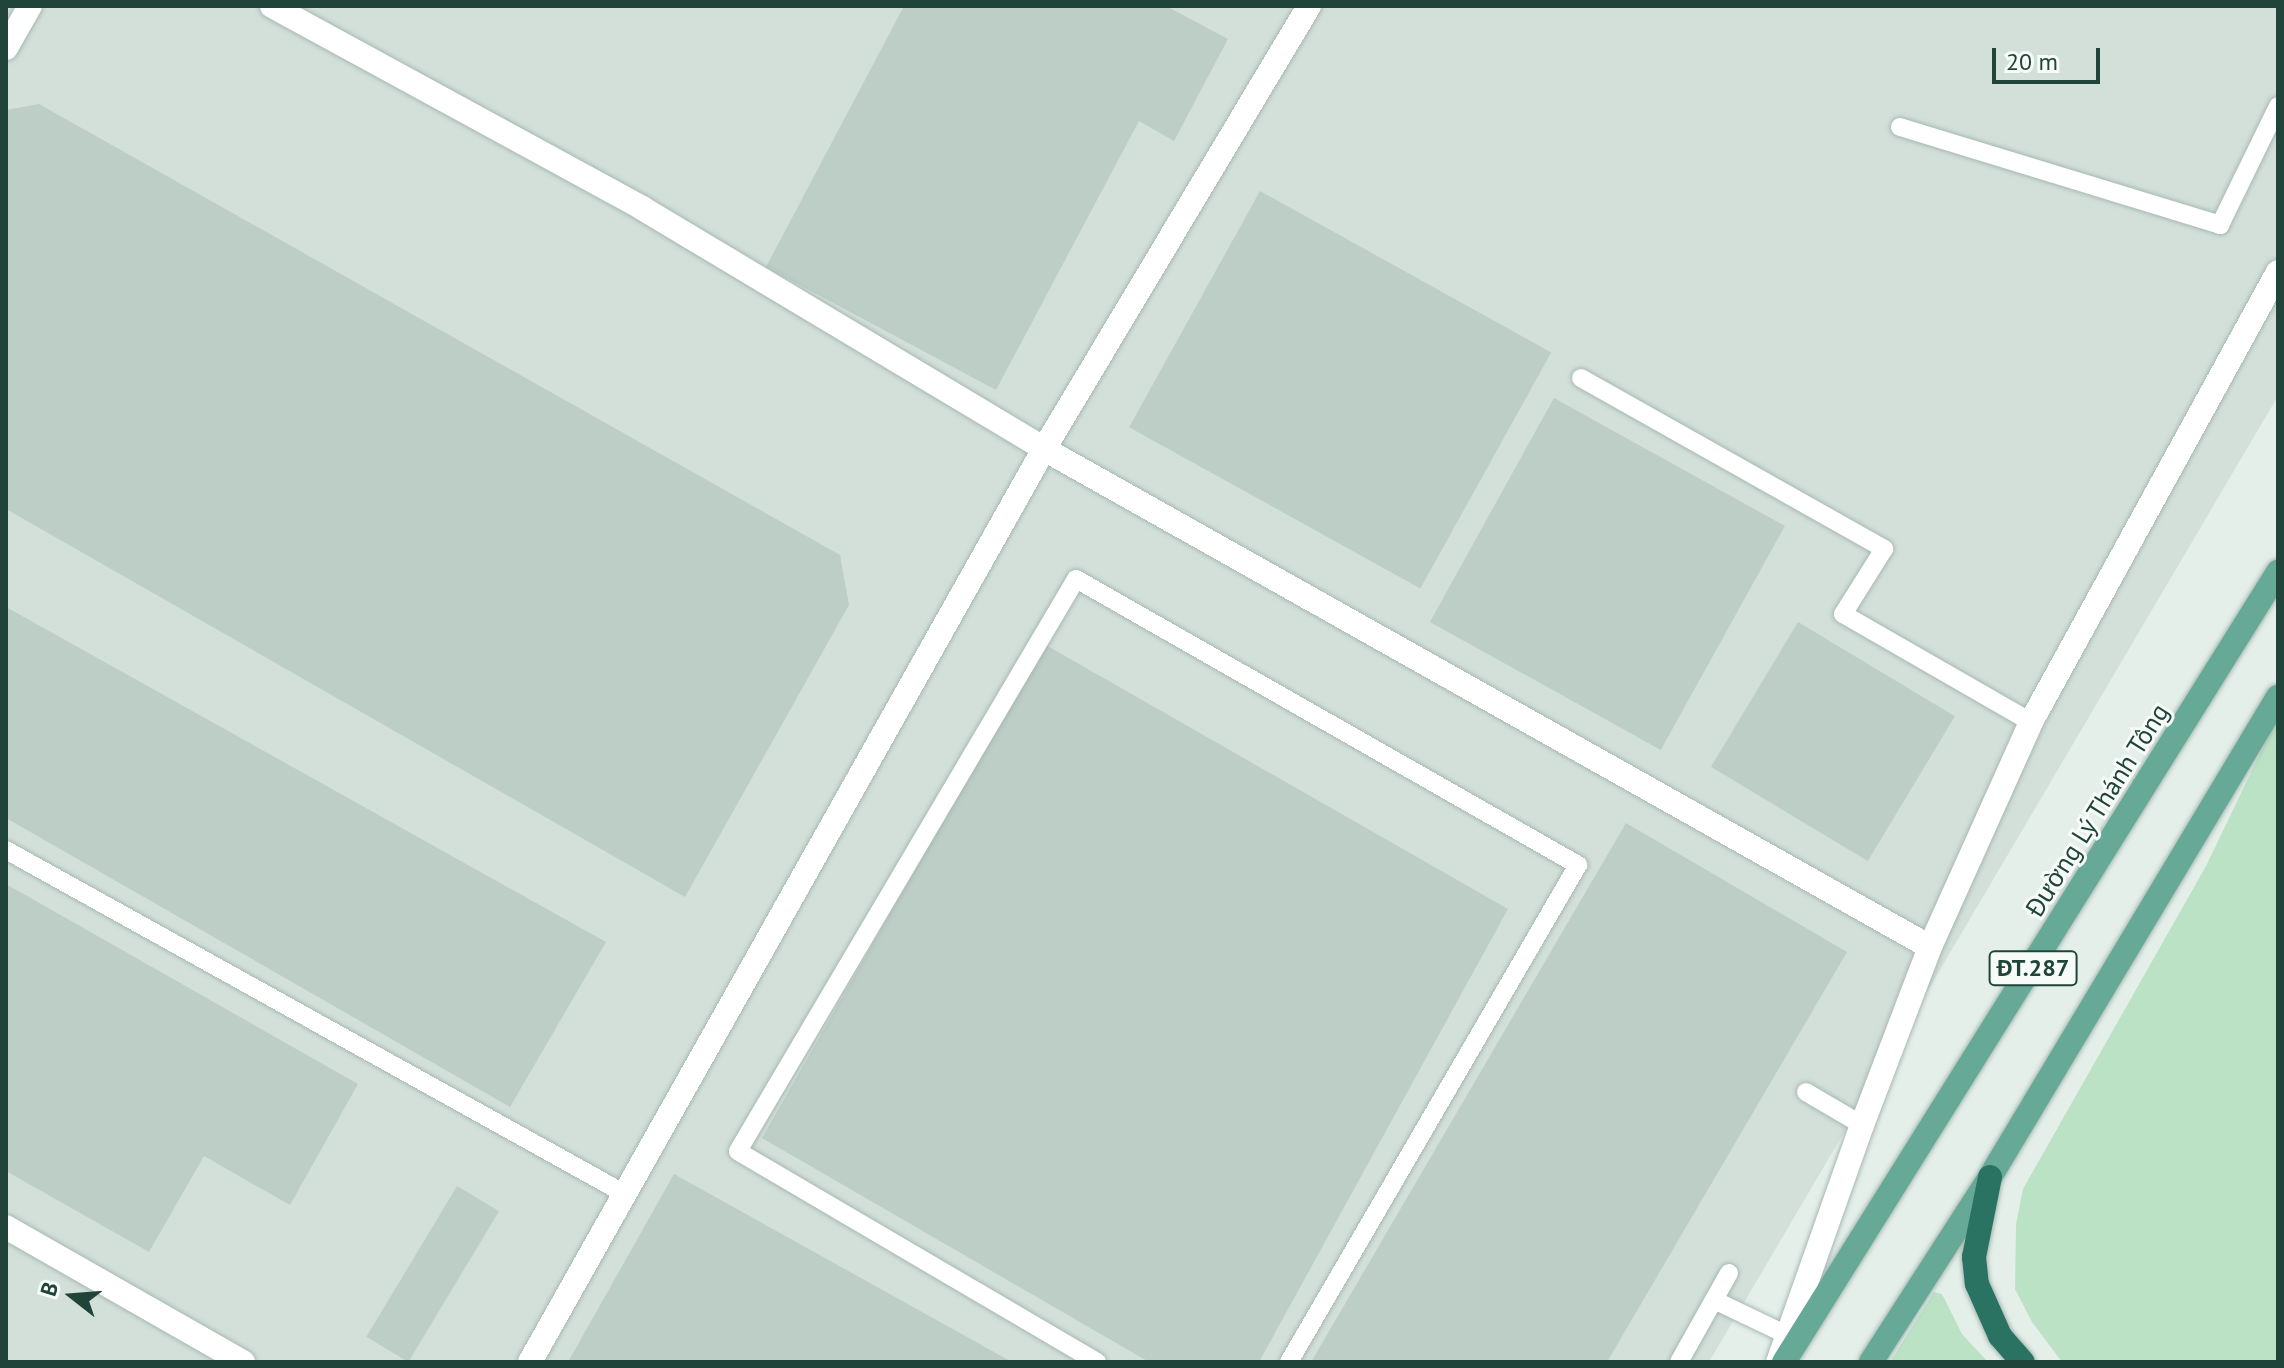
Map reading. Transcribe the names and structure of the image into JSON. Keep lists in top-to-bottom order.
{
  "streets": {
    "main road": ["Đường Lý Thánh Tông", "ĐT.287"]
  },
  "scale_bar": "20 m",
  "north": "left"
}
